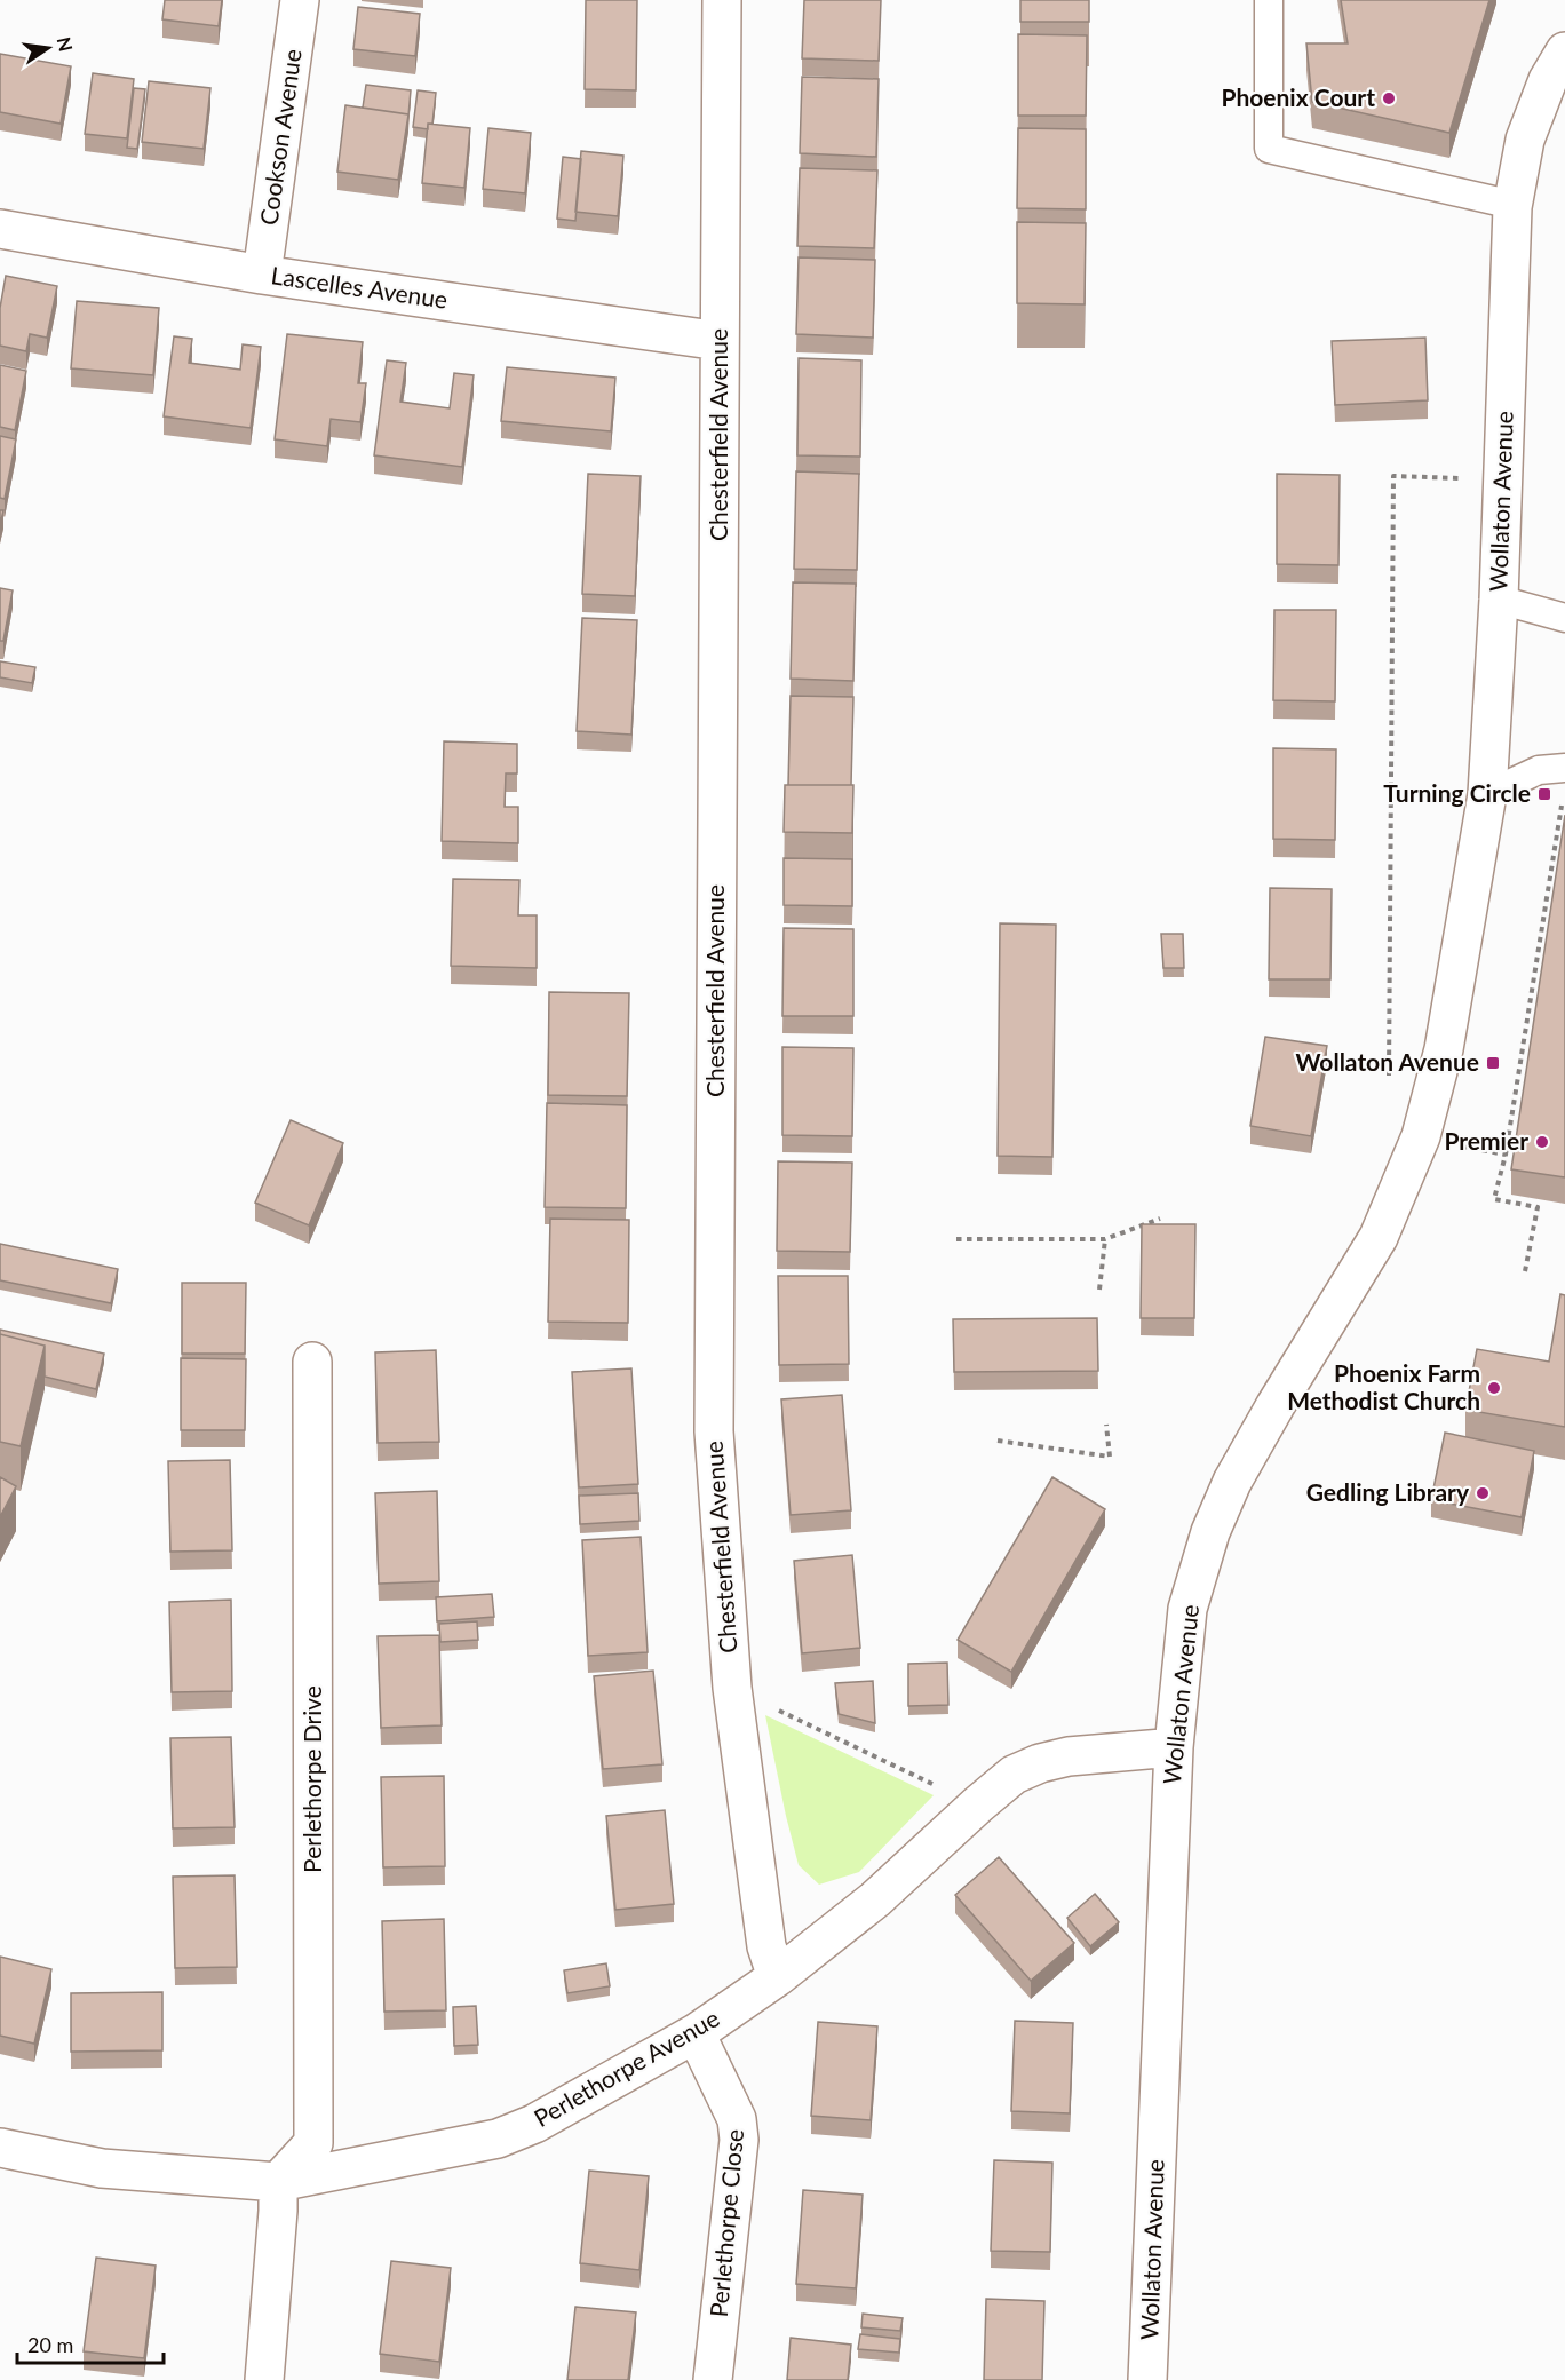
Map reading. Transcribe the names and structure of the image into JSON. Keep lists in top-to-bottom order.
{
  "streets": {
    "street": [
      "Cookson Avenue",
      "Lascelles Avenue",
      "Chesterfield Avenue",
      "Wollaton Avenue",
      "Perlethorpe Drive",
      "Perlethorpe Avenue",
      "Perlethorpe Close"
    ]
  },
  "crossings": [
    ["Cookson Avenue", "Lascelles Avenue"],
    ["Lascelles Avenue", "Chesterfield Avenue"],
    ["Chesterfield Avenue", "Perlethorpe Avenue"],
    ["Wollaton Avenue", "Perlethorpe Avenue"],
    ["Perlethorpe Drive", "Perlethorpe Avenue"],
    ["Perlethorpe Avenue", "Perlethorpe Close"]
  ],
  "places": {
    "other": [
      "Phoenix Court",
      "Premier",
      "Phoenix Farm Methodist Church",
      "Gedling Library"
    ],
    "transit": ["Turning Circle", "Wollaton Avenue"]
  },
  "scale_bar": "20 m",
  "north": "right"
}
